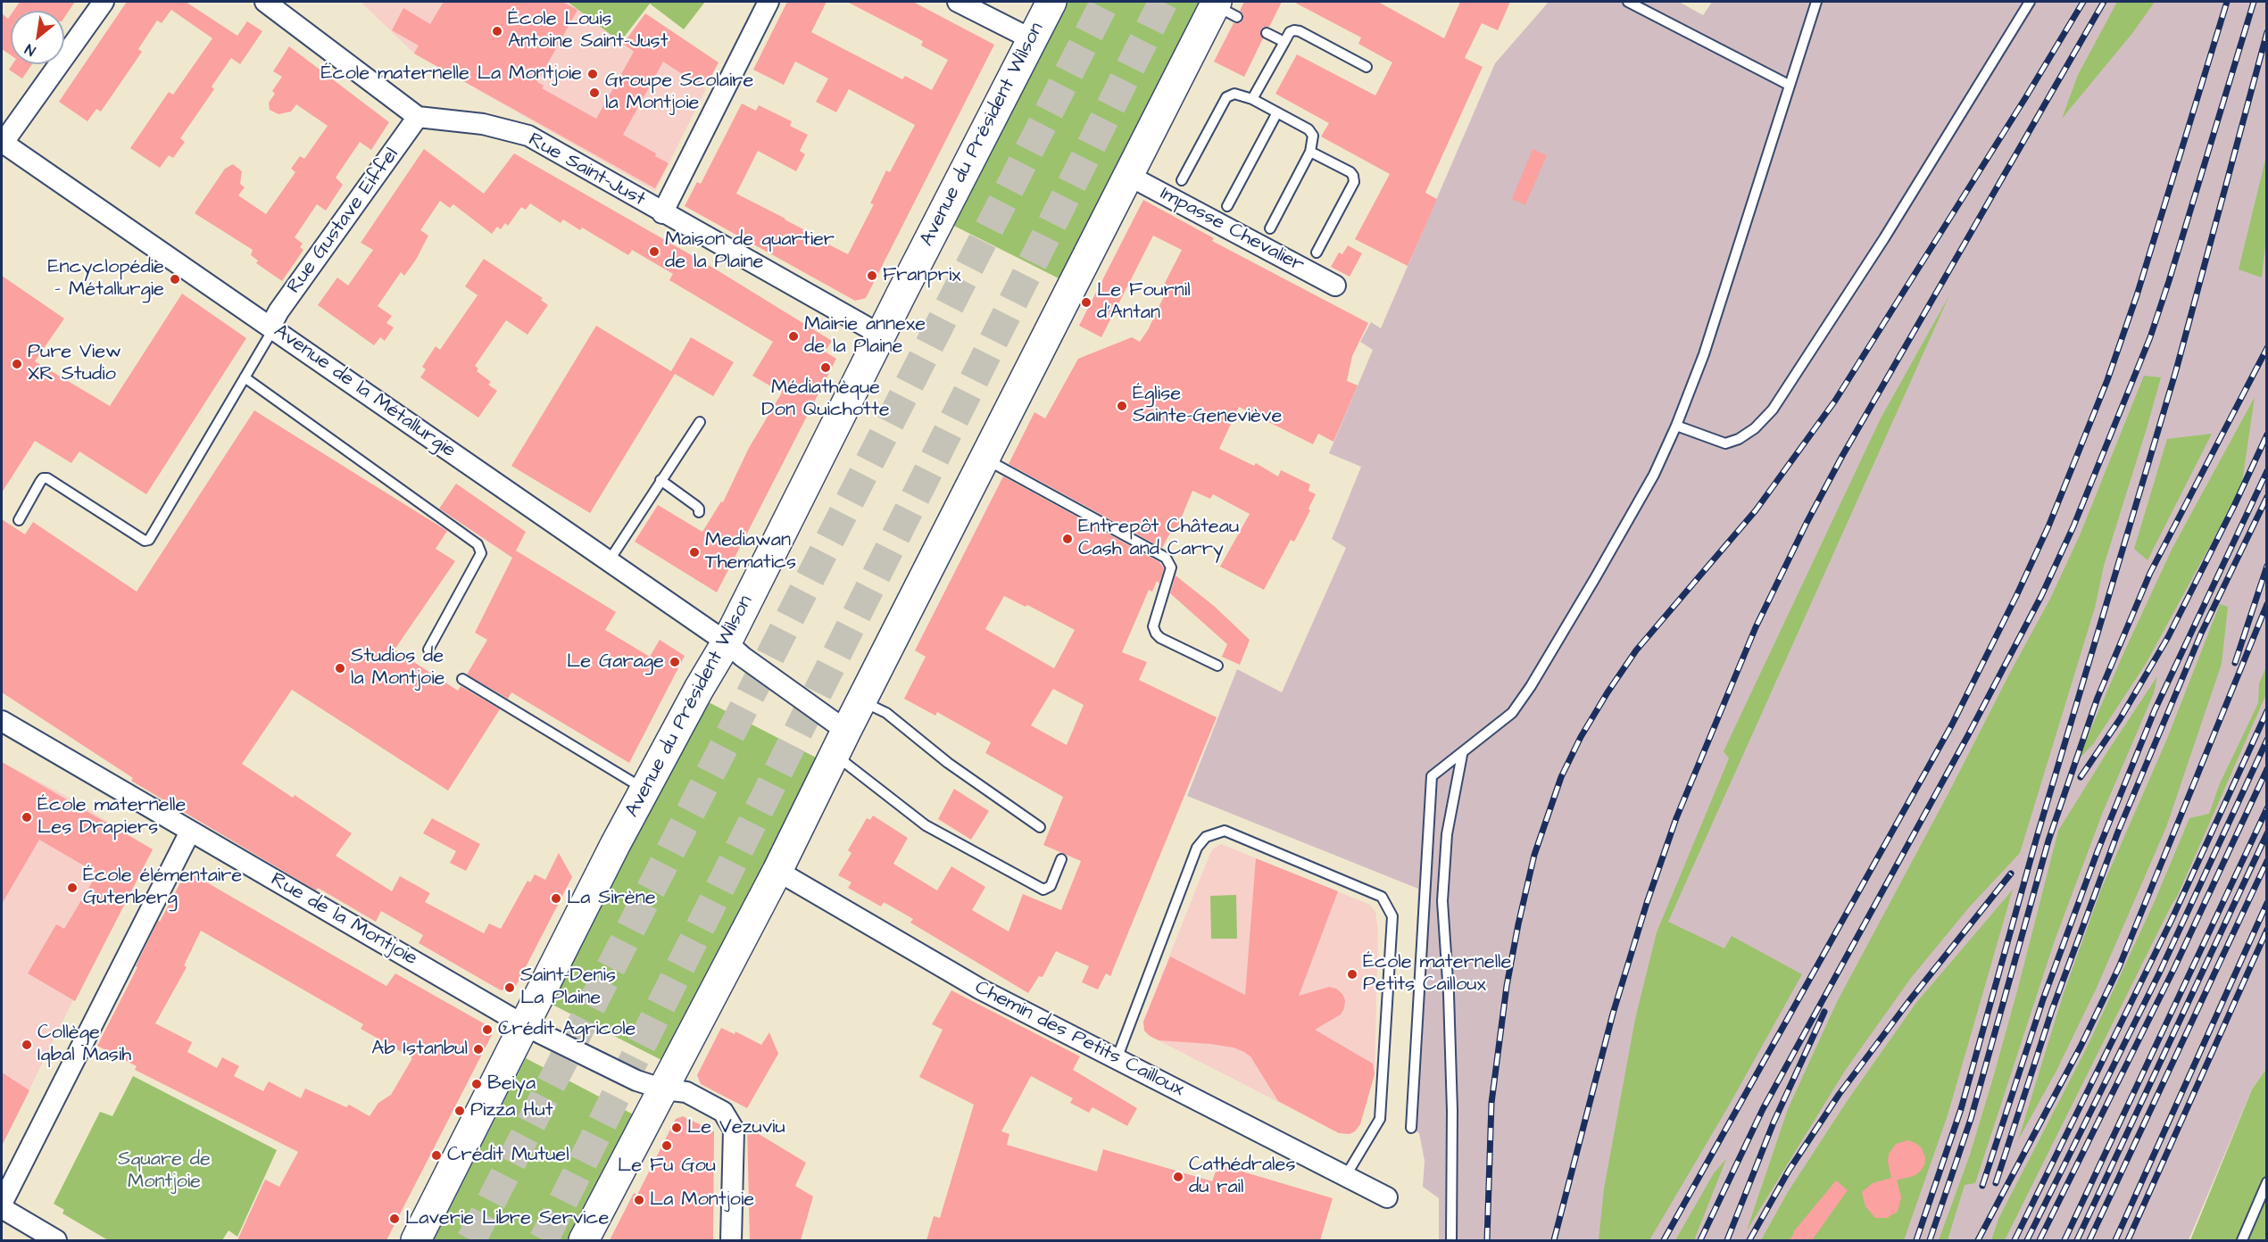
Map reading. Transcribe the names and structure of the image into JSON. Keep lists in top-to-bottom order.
{
  "streets": {
    "main road": ["Avenue du Président Wilson"],
    "street": [
      "Rue Saint-Just",
      "Rue Gustave Eiffel",
      "Impasse Chevalier",
      "Avenue de la Métallurgie",
      "Rue de la Montjoie",
      "Chemin des Petits Cailloux"
    ]
  },
  "crossings": [
    ["Avenue du Président Wilson", "Rue Saint-Just"],
    ["Avenue du Président Wilson", "Avenue de la Métallurgie"],
    ["Avenue du Président Wilson", "Rue de la Montjoie"],
    ["Rue Saint-Just", "Rue Gustave Eiffel"],
    ["Rue Gustave Eiffel", "Avenue de la Métallurgie"]
  ],
  "parks": ["Square de Montjoie"],
  "places": [
    "École Louis Antoine Saint-Just",
    "École maternelle La Montjoie",
    "Groupe Scolaire la Montjoie",
    "Maison de quartier de la Plaine",
    "Franprix",
    "Encyclopédie - Métallurgie",
    "Le Fournil d'Antan",
    "Mairie annexe de la Plaine",
    "Pure View XR Studio",
    "Médiathèque Don Quichotte",
    "Église Sainte-Geneviève",
    "Entrepôt Château Cash and Carry",
    "Mediawan Thematics",
    "Le Garage",
    "Studios de la Montjoie",
    "École maternelle Les Drapiers",
    "École élémentaire Gutenberg",
    "La Sirène",
    "École maternelle Petits Cailloux",
    "Saint-Denis La Plaine",
    "Crédit Agricole",
    "Collège Iqbal Masih",
    "Ab Istanbul",
    "Beiya",
    "Pizza Hut",
    "Le Vezuviu",
    "Le Fu Gou",
    "Crédit Mutuel",
    "Cathédrales du rail",
    "La Montjoie",
    "Laverie Libre Service"
  ],
  "north": "bottom left"
}
